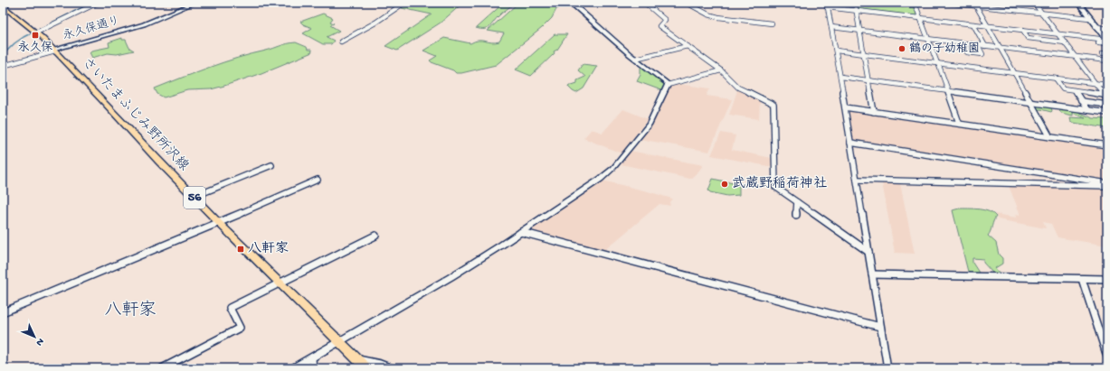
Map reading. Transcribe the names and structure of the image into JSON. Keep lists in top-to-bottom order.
{
  "streets": {
    "main road": ["さいたまふじみ野所沢線", "56"],
    "street": ["永久保通り"]
  },
  "crossings": [
    ["永久保通り", "さいたまふじみ野所沢線"]
  ],
  "districts": ["八軒家"],
  "places": {
    "transit": ["永久保", "八軒家"],
    "other": ["鶴の子幼稚園", "武蔵野稲荷神社"]
  },
  "north": "bottom right"
}
